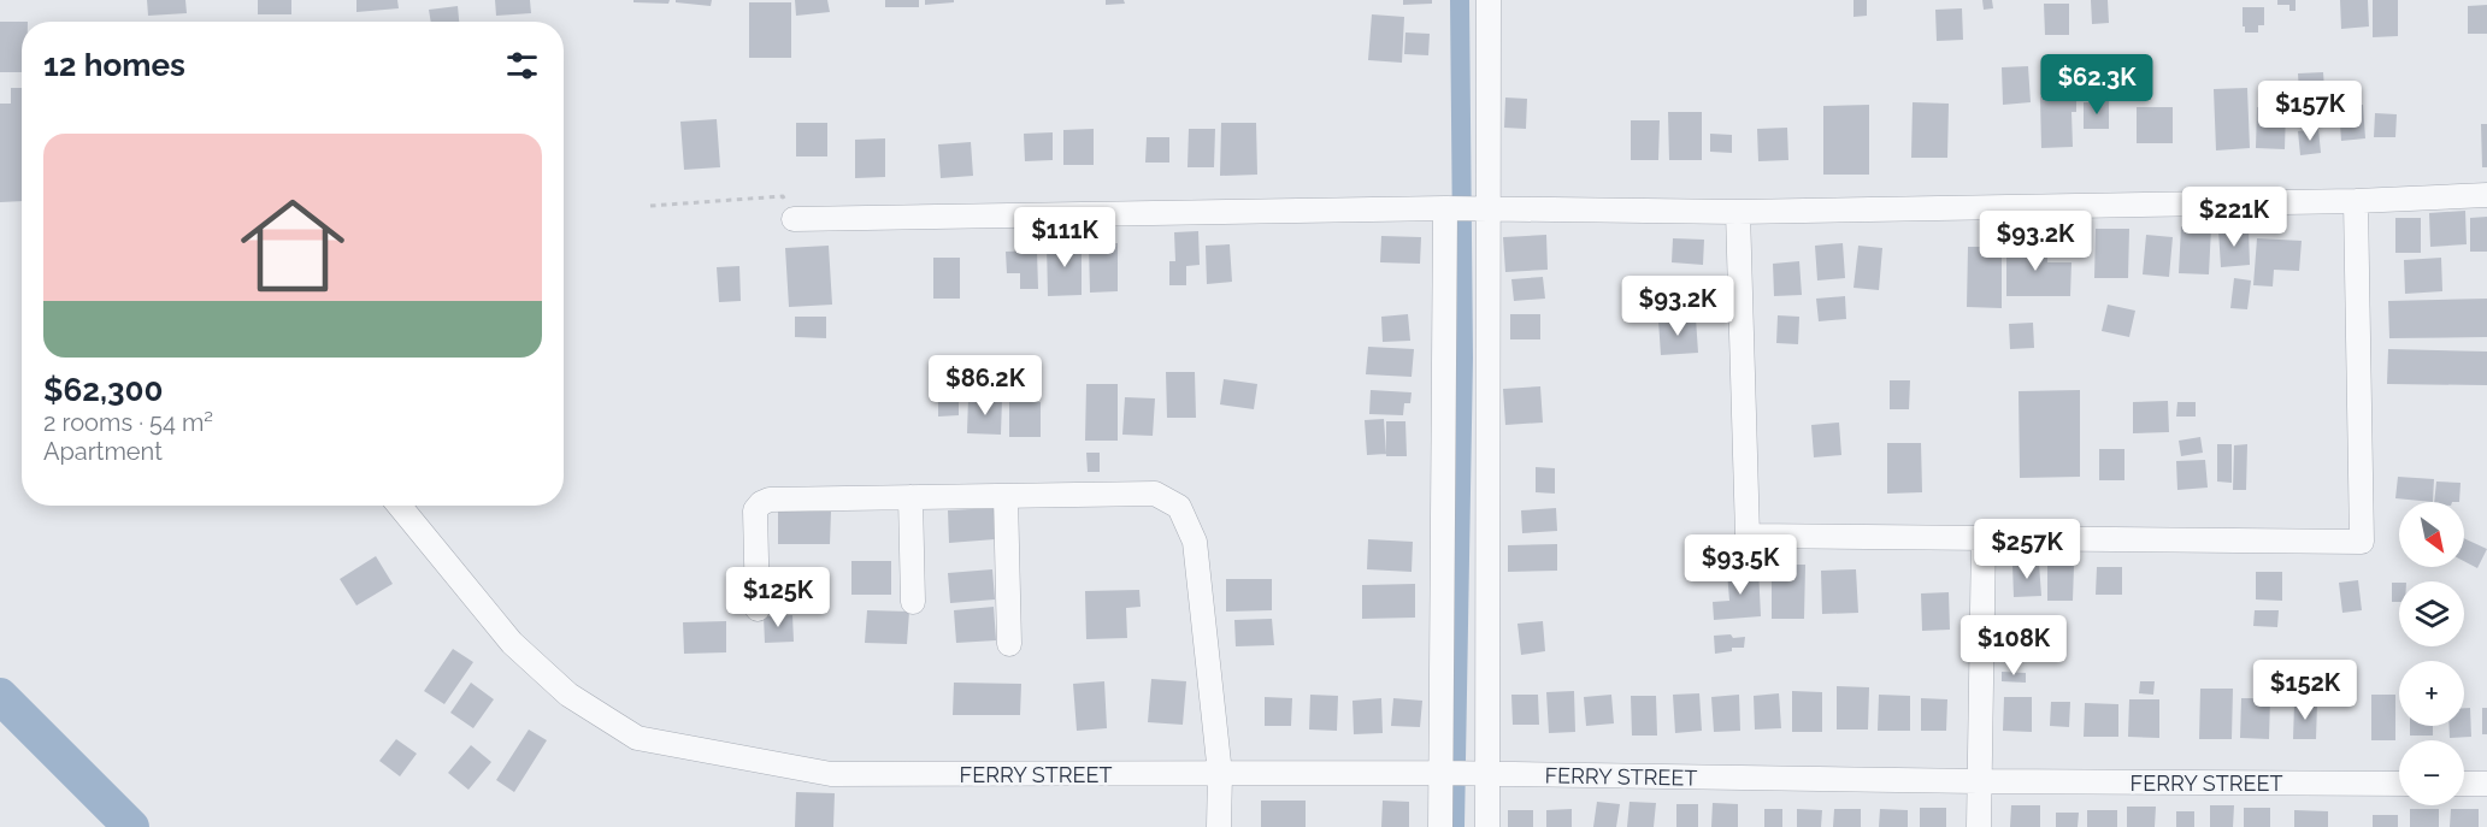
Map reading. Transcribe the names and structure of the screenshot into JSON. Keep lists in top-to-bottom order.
{
  "streets": {
    "street": ["FERRY STREET"]
  },
  "north": "bottom right",
  "page": {
    "heading": "12 homes",
    "price": [
      "$62.3K",
      "$157K",
      "$221K",
      "$111K",
      "$93.2K",
      "$93.2K",
      "$86.2K",
      "$257K",
      "$93.5K",
      "$125K",
      "$108K",
      "$152K"
    ],
    "list": [
      {
        "name": "$62,300",
        "note": "2 rooms · 54 m² · Apartment"
      }
    ],
    "map_buttons": ["+", "−"]
  }
}
